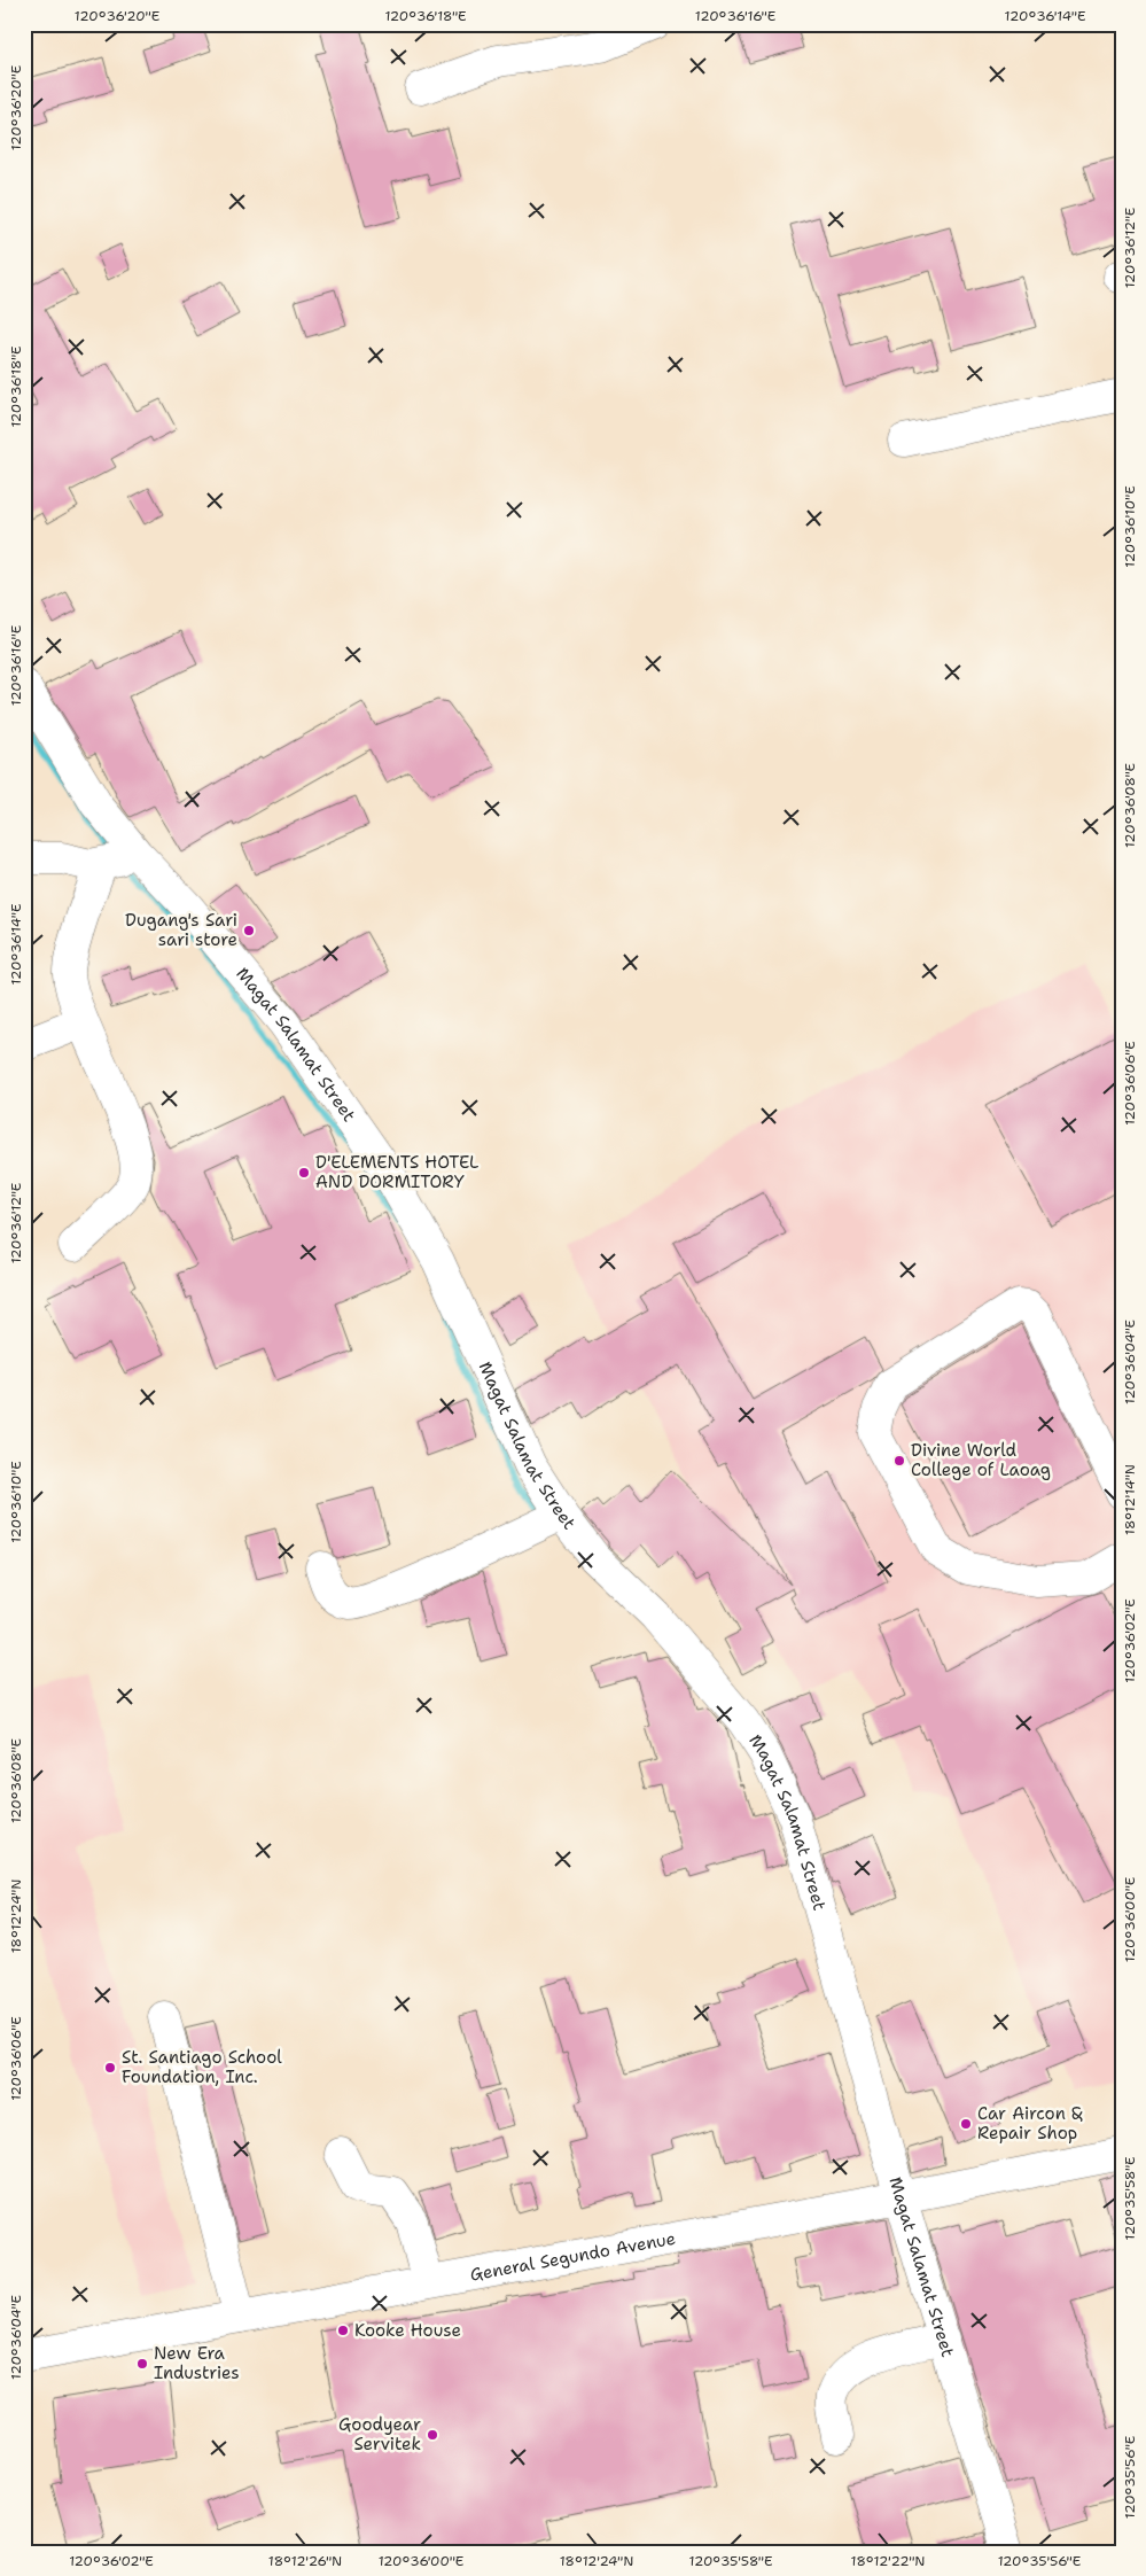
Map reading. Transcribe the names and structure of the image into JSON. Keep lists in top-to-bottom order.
{
  "streets": {
    "main road": ["Magat Salamat Street", "General Segundo Avenue"]
  },
  "crossings": [
    ["Magat Salamat Street", "General Segundo Avenue"]
  ],
  "places": [
    "Dugang's Sari sari store",
    "D'ELEMENTS HOTEL AND DORMITORY",
    "Divine World College of Laoag",
    "St. Santiago School Foundation, Inc.",
    "Car Aircon & Repair Shop",
    "Kooke House",
    "New Era Industries",
    "Goodyear Servitek"
  ],
  "coordinates": [
    "120°36'20\"E",
    "120°36'18\"E",
    "120°36'16\"E",
    "120°36'14\"E",
    "120°36'12\"E",
    "120°36'10\"E",
    "120°36'08\"E",
    "120°36'06\"E",
    "120°36'04\"E",
    "18°12'14\"N",
    "120°36'02\"E",
    "18°12'24\"N",
    "120°36'00\"E",
    "120°35'58\"E",
    "120°35'56\"E",
    "18°12'26\"N",
    "18°12'22\"N"
  ]
}
